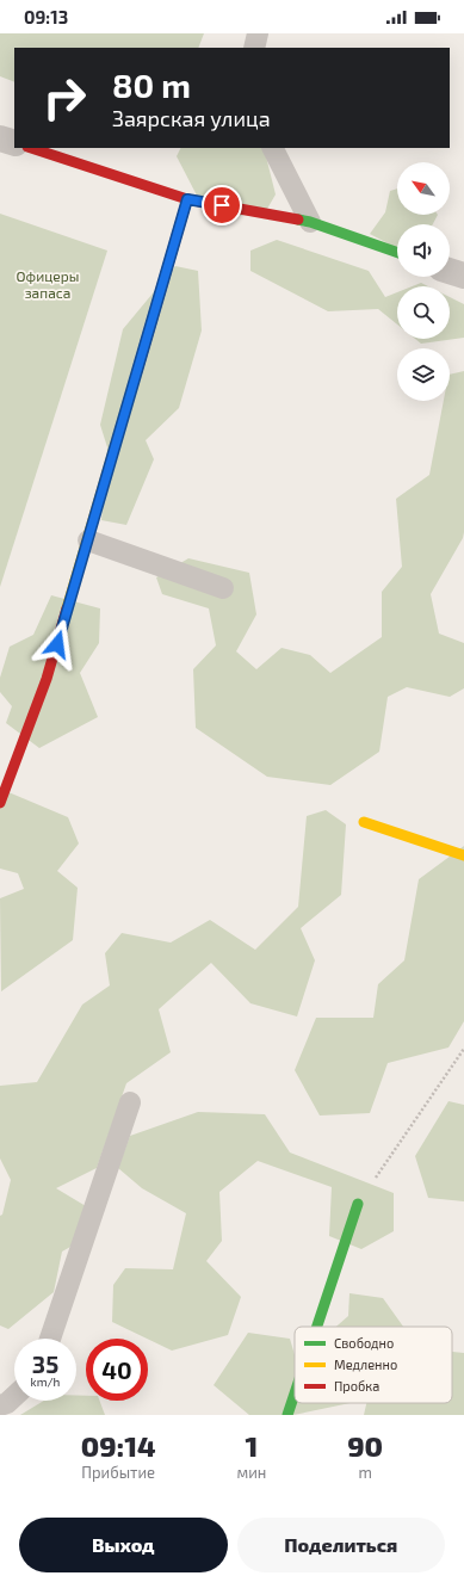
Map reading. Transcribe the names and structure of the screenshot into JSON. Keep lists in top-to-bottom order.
{
  "parks": ["Офицеры запаса"],
  "legend": ["Свободно", "Медленно", "Пробка"],
  "north": "top left",
  "page": {
    "status": "09:13",
    "turn": ["80 m", "Заярская улица"],
    "speed": "35 km/h",
    "limit": "40",
    "eta": [
      "09:14",
      "Прибытие",
      "1",
      "мин",
      "90",
      "m"
    ],
    "buttons": ["Выход", "Поделиться"]
  }
}
